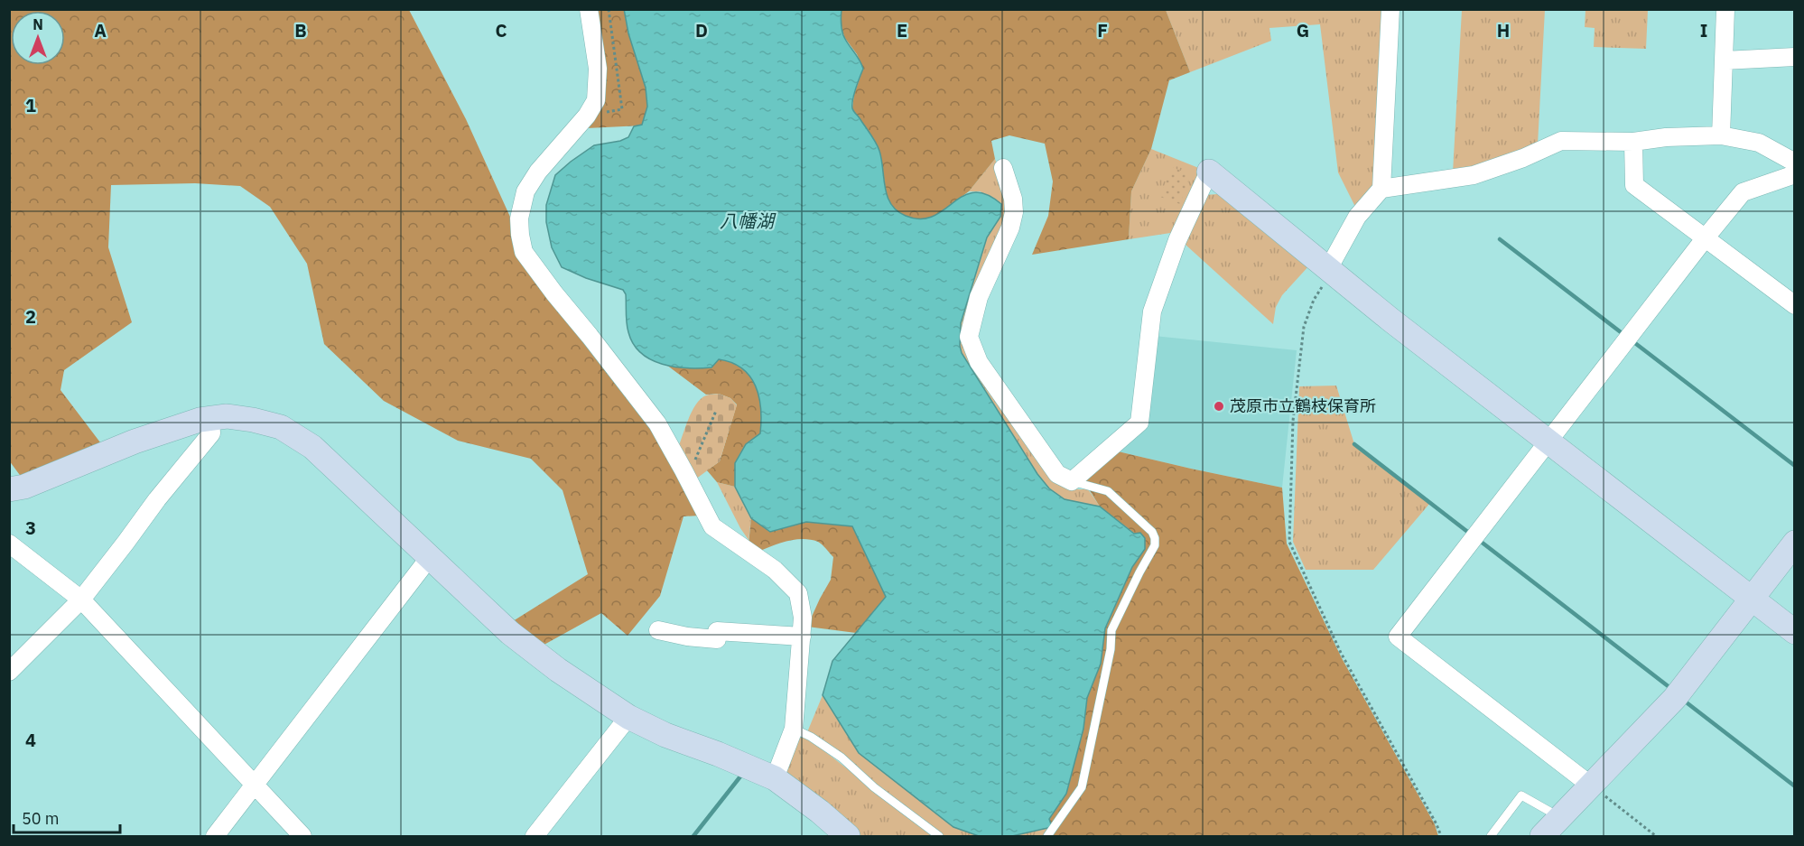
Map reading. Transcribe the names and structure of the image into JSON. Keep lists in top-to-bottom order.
{
  "water": ["八幡湖"],
  "places": ["茂原市立鶴枝保育所"],
  "scale_bar": "50 m",
  "north": "top",
  "grid": {
    "columns": [
      "A",
      "B",
      "C",
      "D",
      "E",
      "F",
      "G",
      "H",
      "I"
    ],
    "rows": [
      "1",
      "2",
      "3",
      "4"
    ]
  }
}
